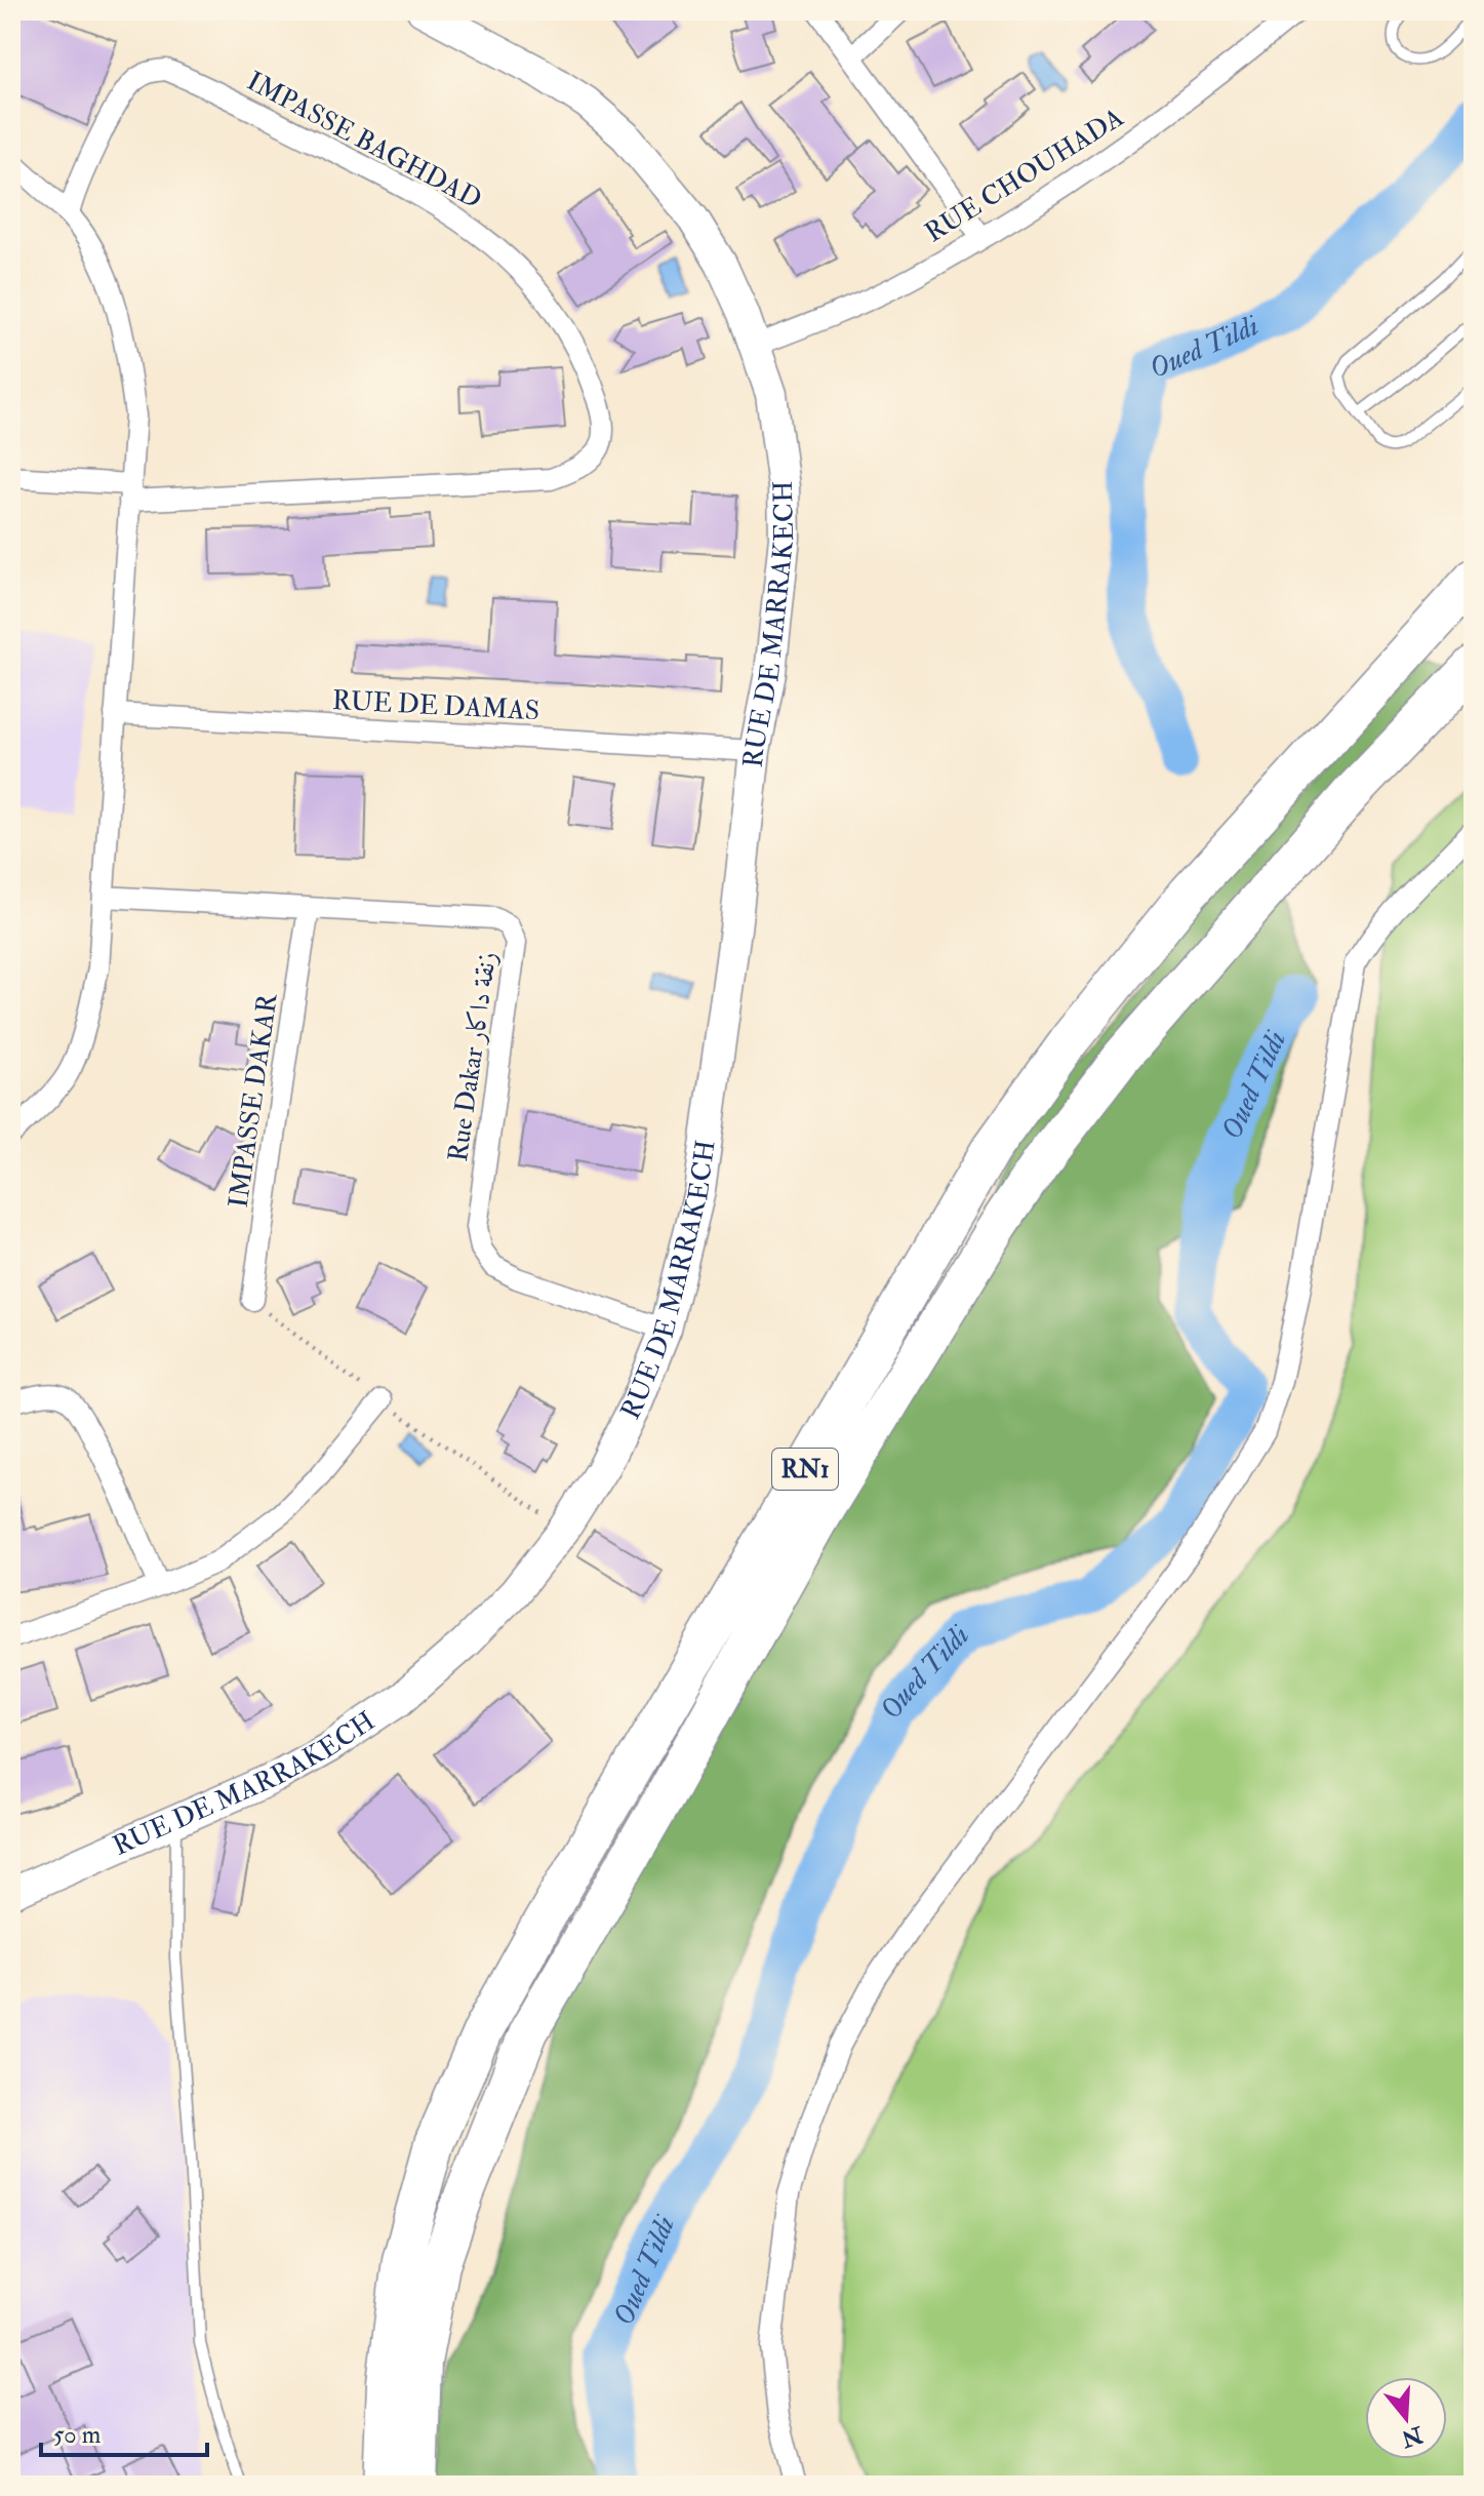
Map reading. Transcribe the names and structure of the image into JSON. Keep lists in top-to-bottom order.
{
  "streets": {
    "highway": ["RN1"],
    "street": [
      "IMPASSE BAGHDAD",
      "RUE CHOUHADA",
      "RUE DE MARRAKECH",
      "RUE DE DAMAS",
      "Rue Dakar زنقة داكار",
      "IMPASSE DAKAR"
    ]
  },
  "crossings": [
    ["RUE CHOUHADA", "RUE DE MARRAKECH"],
    ["RUE DE MARRAKECH", "RUE DE DAMAS"],
    ["RUE DE MARRAKECH", "Rue Dakar زنقة داكار"],
    ["Rue Dakar زنقة داكار", "IMPASSE DAKAR"]
  ],
  "water": ["Oued Tildi"],
  "scale_bar": "50 m",
  "north": "bottom"
}
